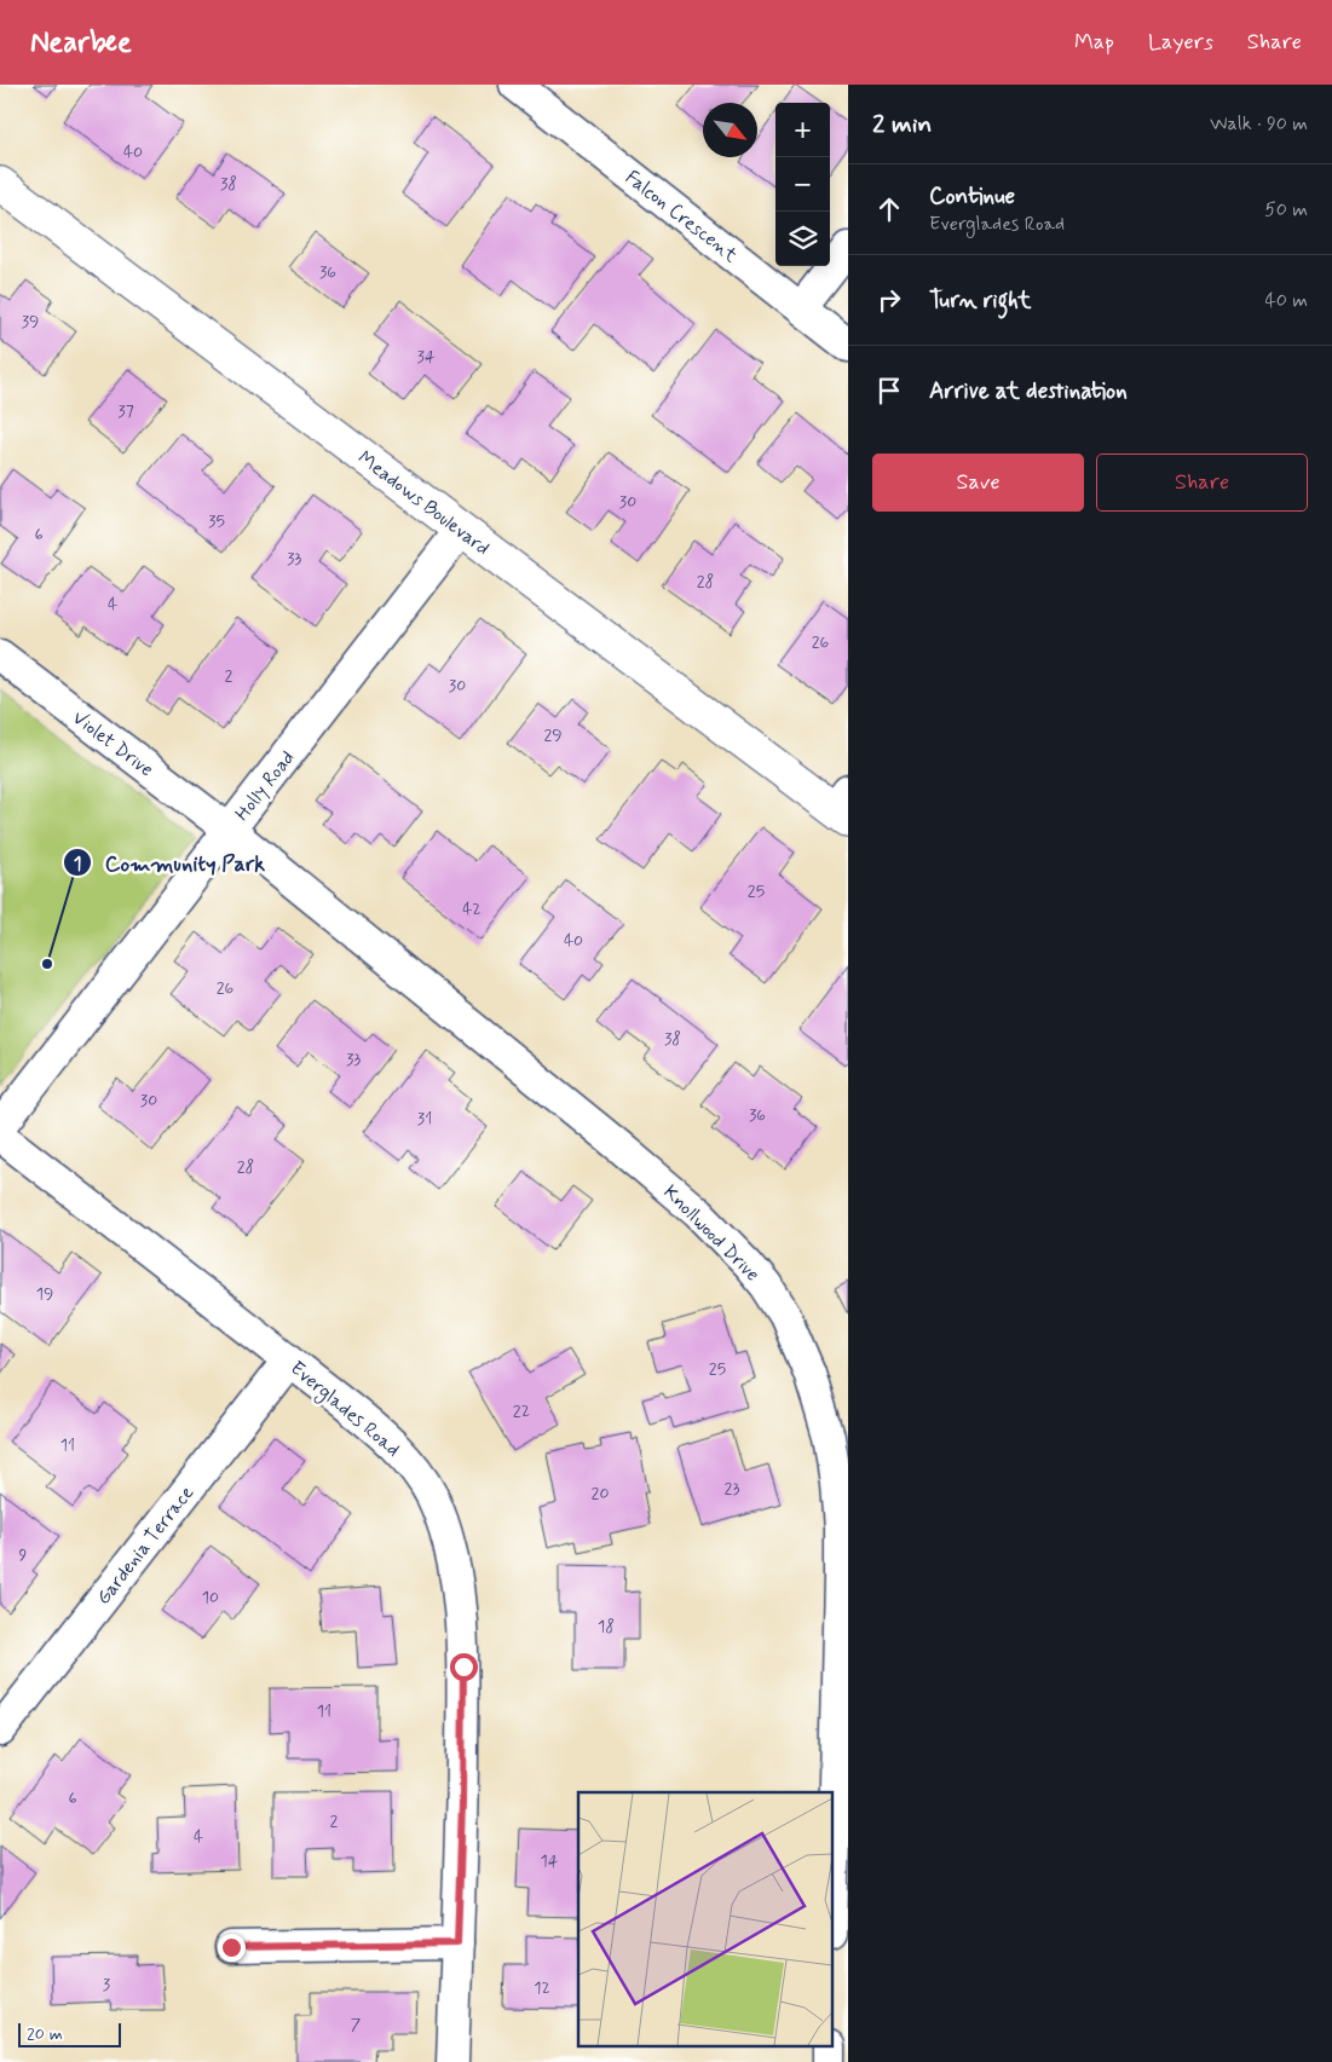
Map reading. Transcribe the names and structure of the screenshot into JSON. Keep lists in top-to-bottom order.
{
  "streets": {
    "street": [
      "Falcon Crescent",
      "Meadows Boulevard",
      "Violet Drive",
      "Holly Road",
      "Knollwood Drive",
      "Everglades Road",
      "Gardenia Terrace"
    ]
  },
  "crossings": [
    ["Meadows Boulevard", "Holly Road"],
    ["Violet Drive", "Holly Road"],
    ["Violet Drive", "Knollwood Drive"],
    ["Holly Road", "Knollwood Drive"],
    ["Everglades Road", "Gardenia Terrace"]
  ],
  "places": ["Community Park"],
  "house_numbers": [
    "40",
    "38",
    "36",
    "39",
    "34",
    "37",
    "30",
    "35",
    "6",
    "33",
    "28",
    "4",
    "26",
    "2",
    "30",
    "29",
    "25",
    "42",
    "40",
    "26",
    "38",
    "33",
    "30",
    "36",
    "31",
    "28",
    "19",
    "25",
    "22",
    "11",
    "23",
    "20",
    "9",
    "10",
    "18",
    "11",
    "6",
    "2",
    "4",
    "14",
    "3",
    "12",
    "7"
  ],
  "scale_bar": "20 m",
  "north": "bottom right",
  "page": {
    "header": "Nearbee",
    "nav": ["Map", "Layers", "Share"],
    "heading": ["2 min", "Walk · 90 m"],
    "map_buttons": ["+", "−"],
    "list": [
      ["Continue", "Everglades Road", "50 m"],
      ["Turn right", "40 m"],
      "Arrive at destination"
    ],
    "buttons": ["Save", "Share"],
    "scale": "20 m"
  }
}
